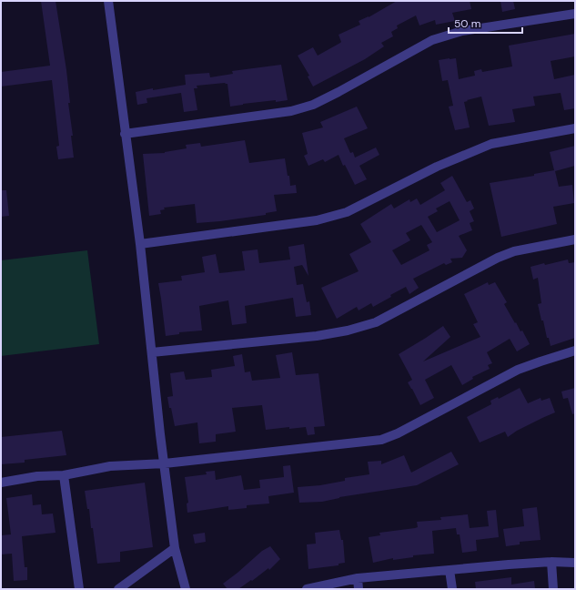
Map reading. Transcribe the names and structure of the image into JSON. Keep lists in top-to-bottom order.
{
  "scale_bar": "50 m"
}
